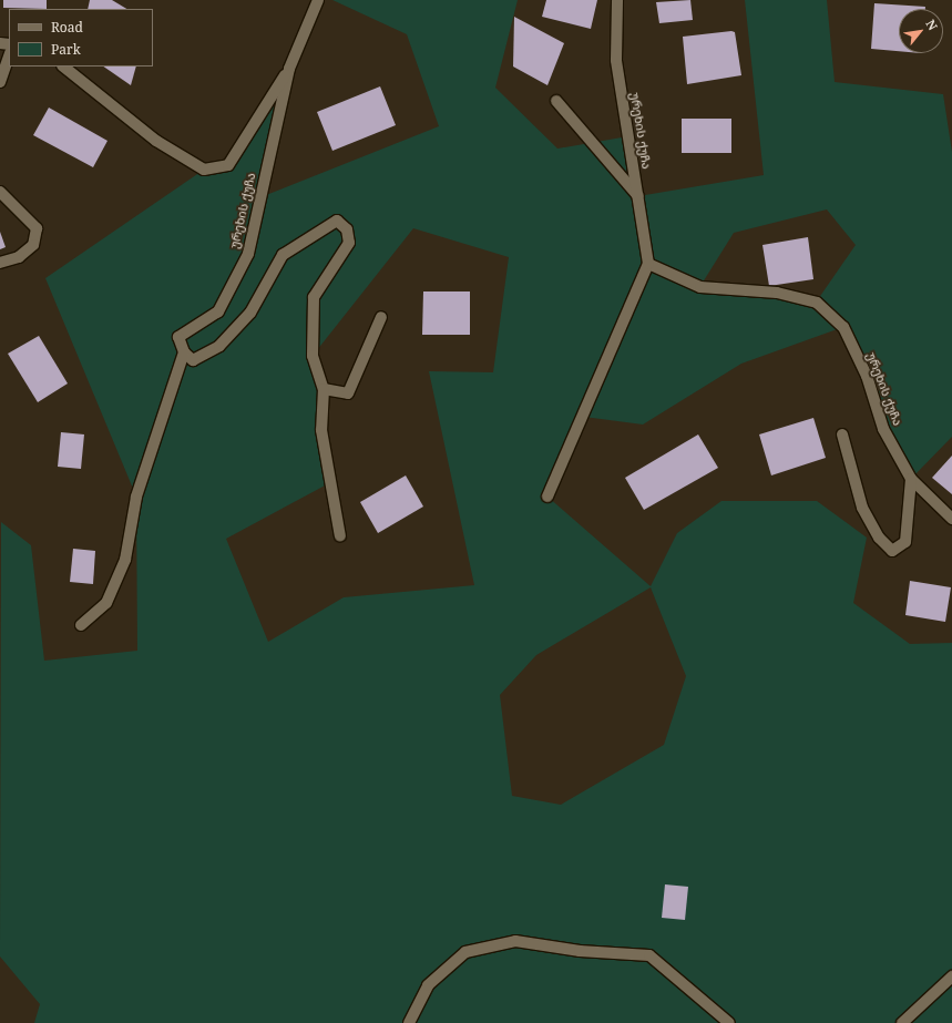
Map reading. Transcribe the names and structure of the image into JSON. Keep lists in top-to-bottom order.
{
  "streets": {
    "street": ["ურეხის ქუჩა"]
  },
  "legend": ["Road", "Park"],
  "north": "top right"
}
